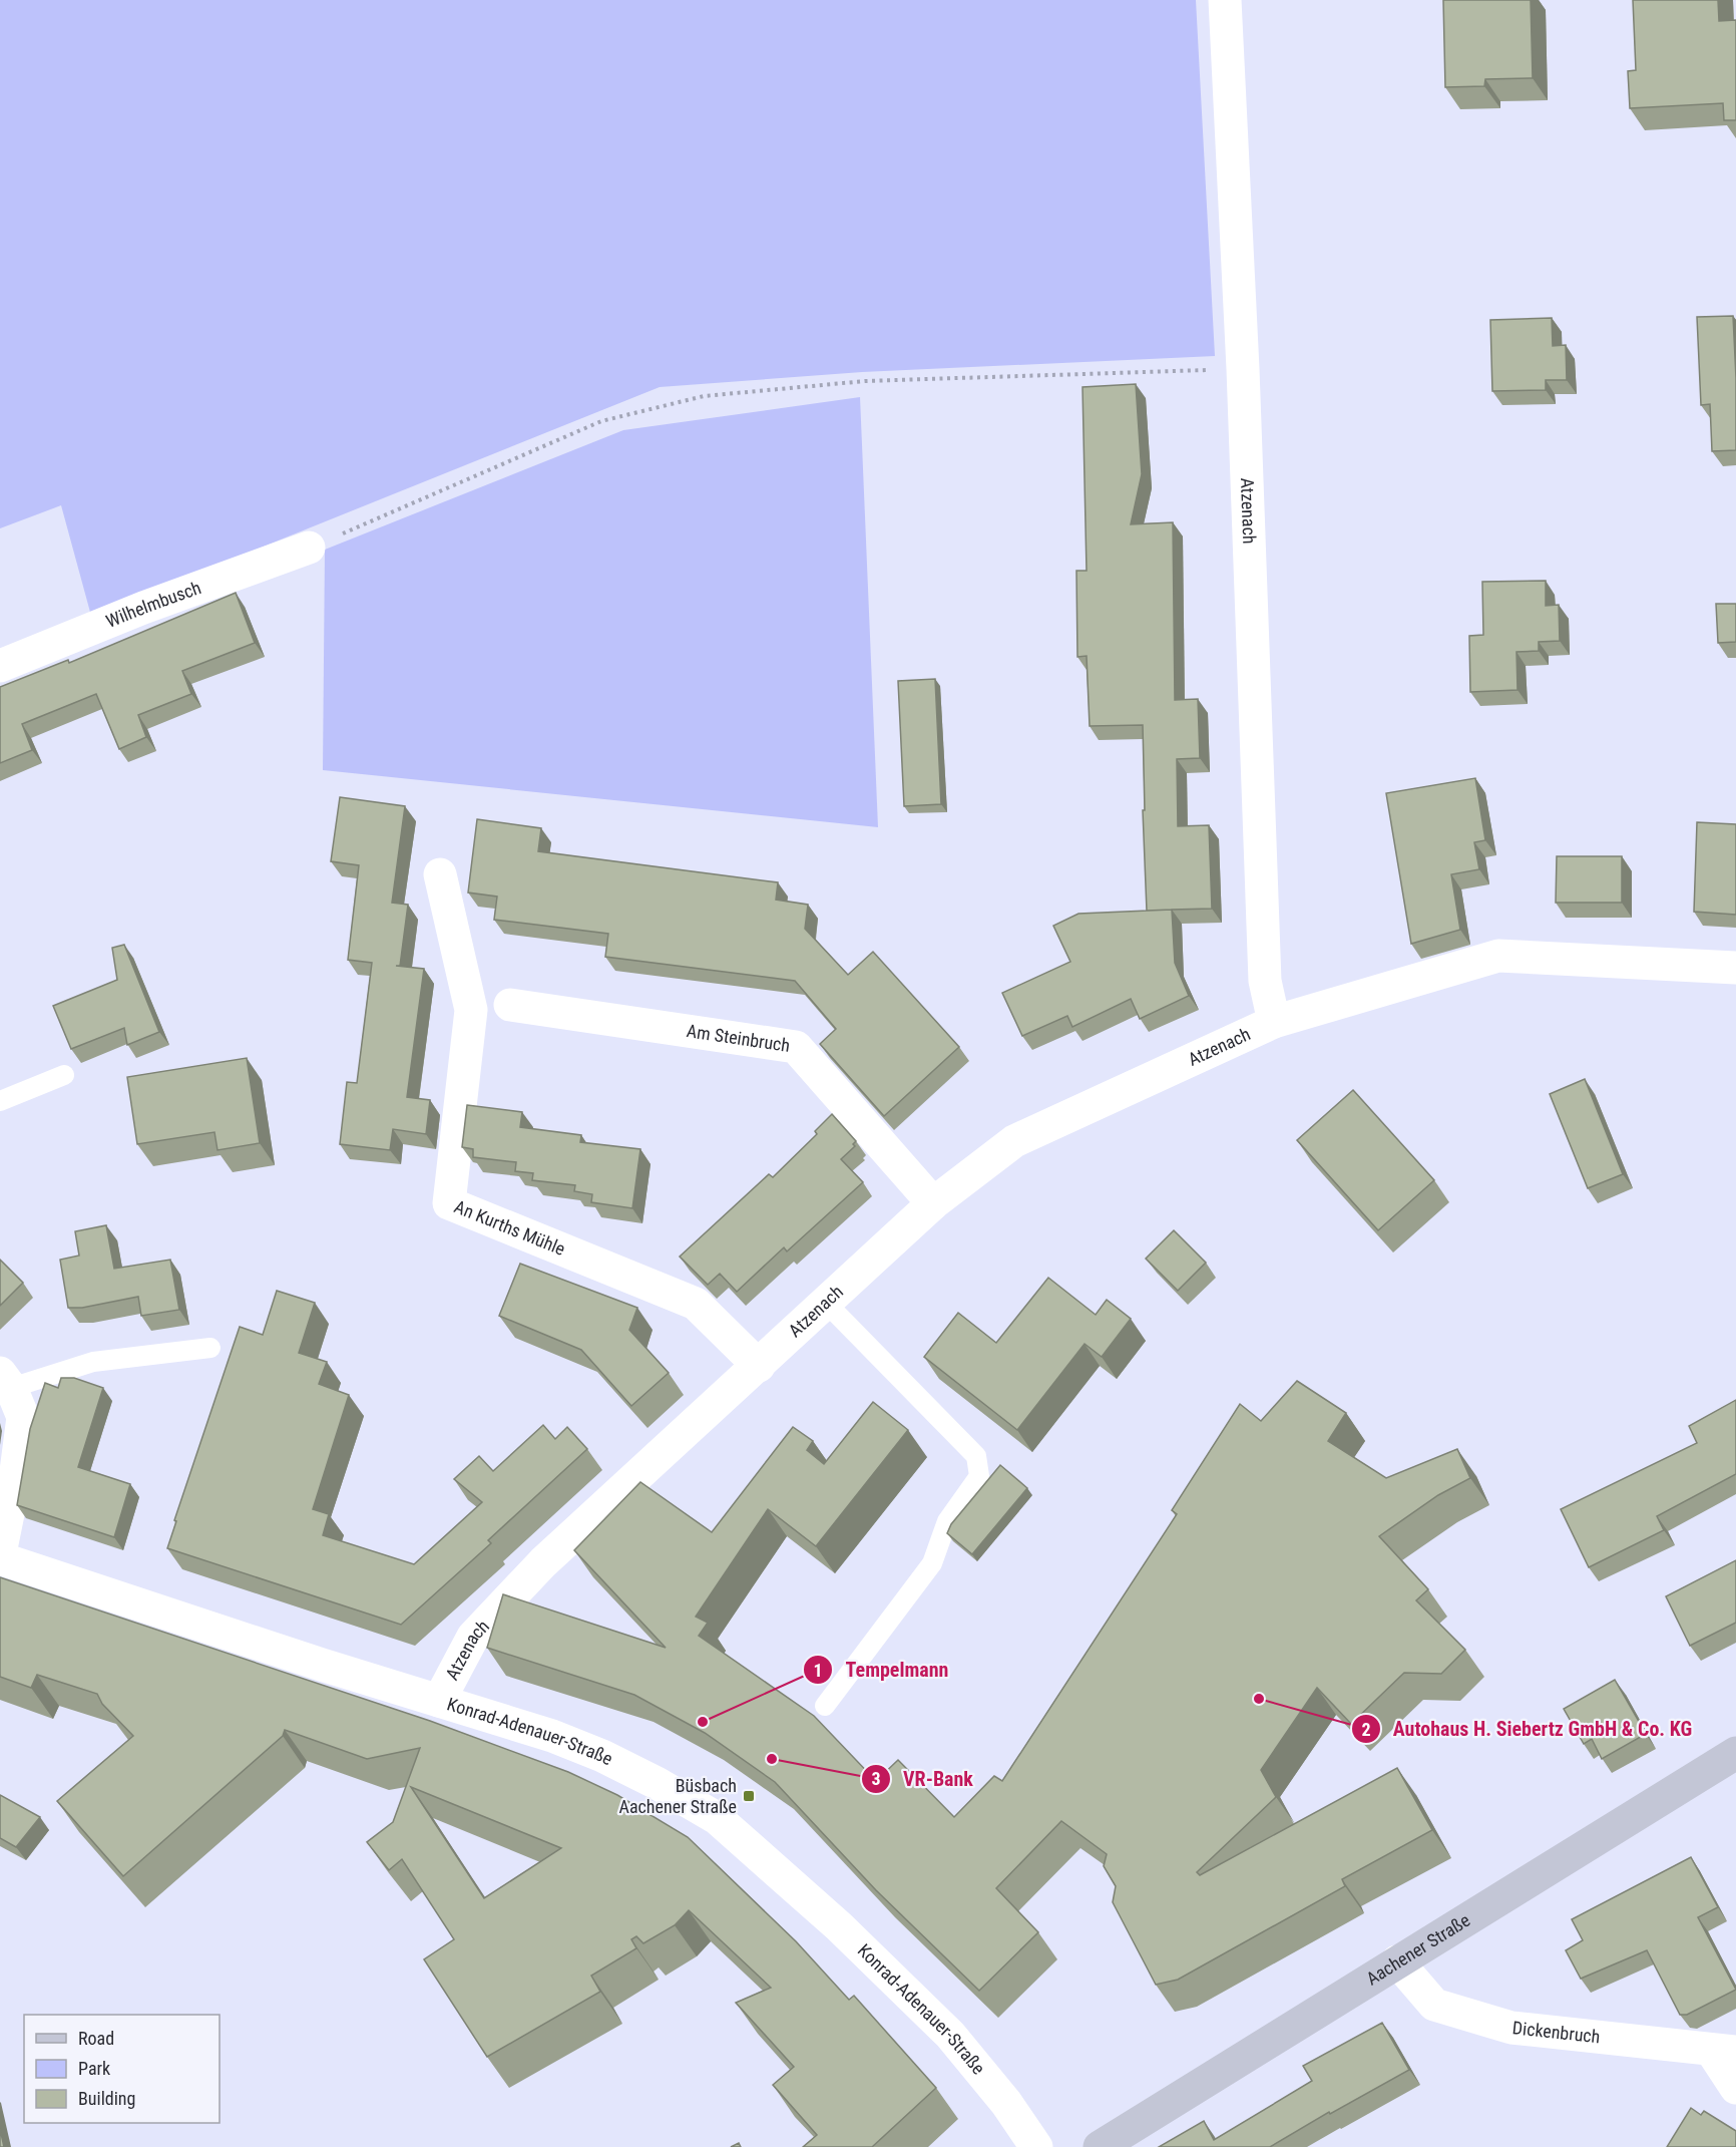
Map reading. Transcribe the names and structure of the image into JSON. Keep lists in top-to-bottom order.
{
  "streets": {
    "main road": ["Aachener Straße"],
    "street": [
      "Atzenach",
      "Wilhelmbusch",
      "Am Steinbruch",
      "An Kurths Mühle",
      "Konrad-Adenauer-Straße",
      "Dickenbruch"
    ]
  },
  "crossings": [
    ["Atzenach", "Am Steinbruch"],
    ["Atzenach", "An Kurths Mühle"],
    ["Atzenach", "Konrad-Adenauer-Straße"],
    ["Aachener Straße", "Dickenbruch"]
  ],
  "places": {
    "other": ["Autohaus H. Siebertz GmbH & Co. KG", "Tempelmann", "VR-Bank"],
    "transit": ["Büsbach Aachener Straße"]
  },
  "legend": ["Road", "Park", "Building"]
}
